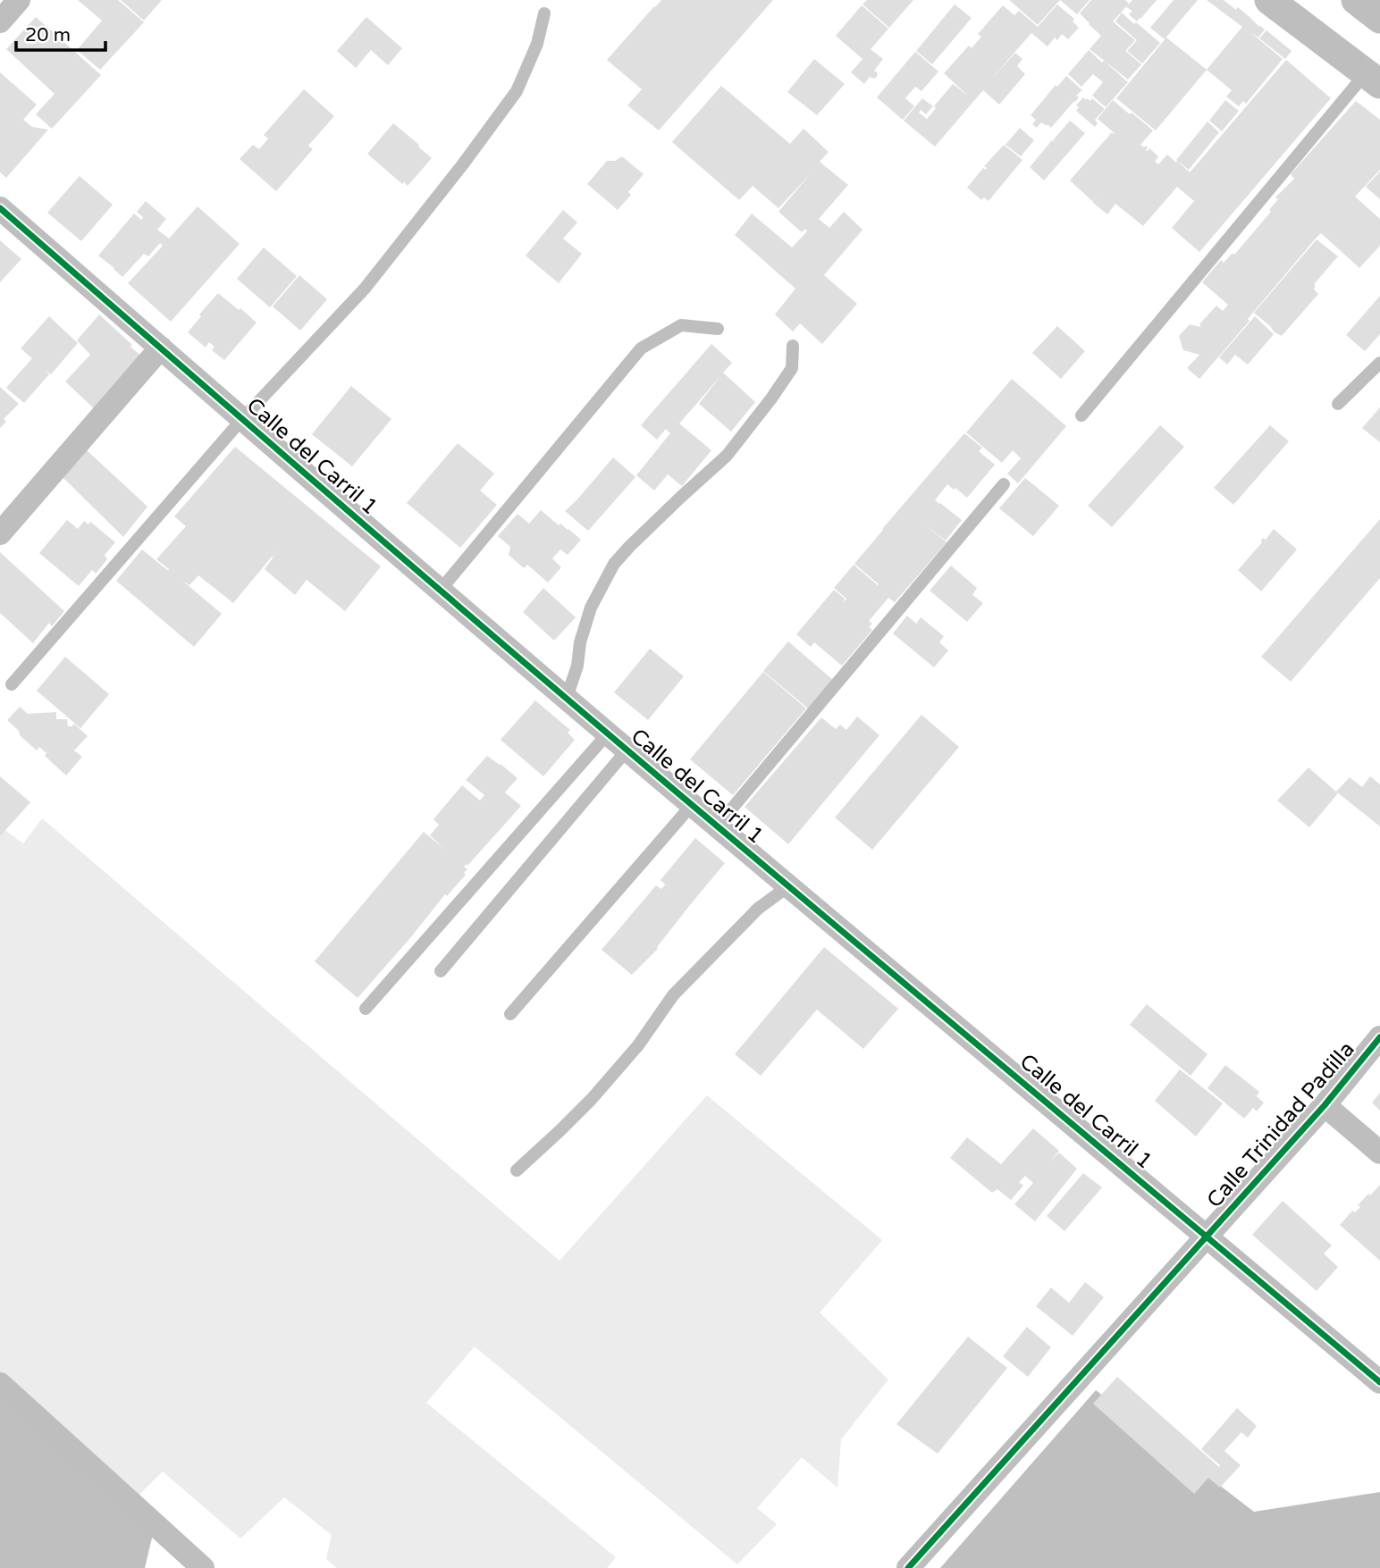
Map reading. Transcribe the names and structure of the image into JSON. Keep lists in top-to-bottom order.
{
  "streets": {
    "street": ["Calle del Carril 1", "Calle Trinidad Padilla"]
  },
  "crossings": [
    ["Calle del Carril 1", "Calle Trinidad Padilla"]
  ],
  "scale_bar": "20 m"
}
